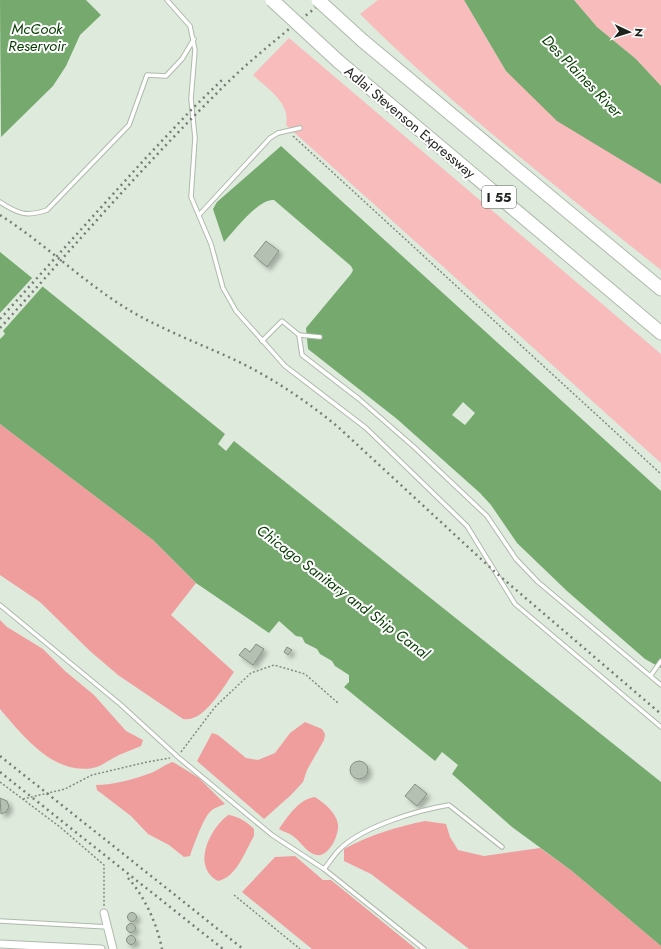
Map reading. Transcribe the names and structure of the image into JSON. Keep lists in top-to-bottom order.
{
  "streets": {
    "highway": ["Adlai Stevenson Expressway", "I 55"]
  },
  "water": ["McCook Reservoir", "Des Plaines River", "Chicago Sanitary and Ship Canal"],
  "north": "right"
}
